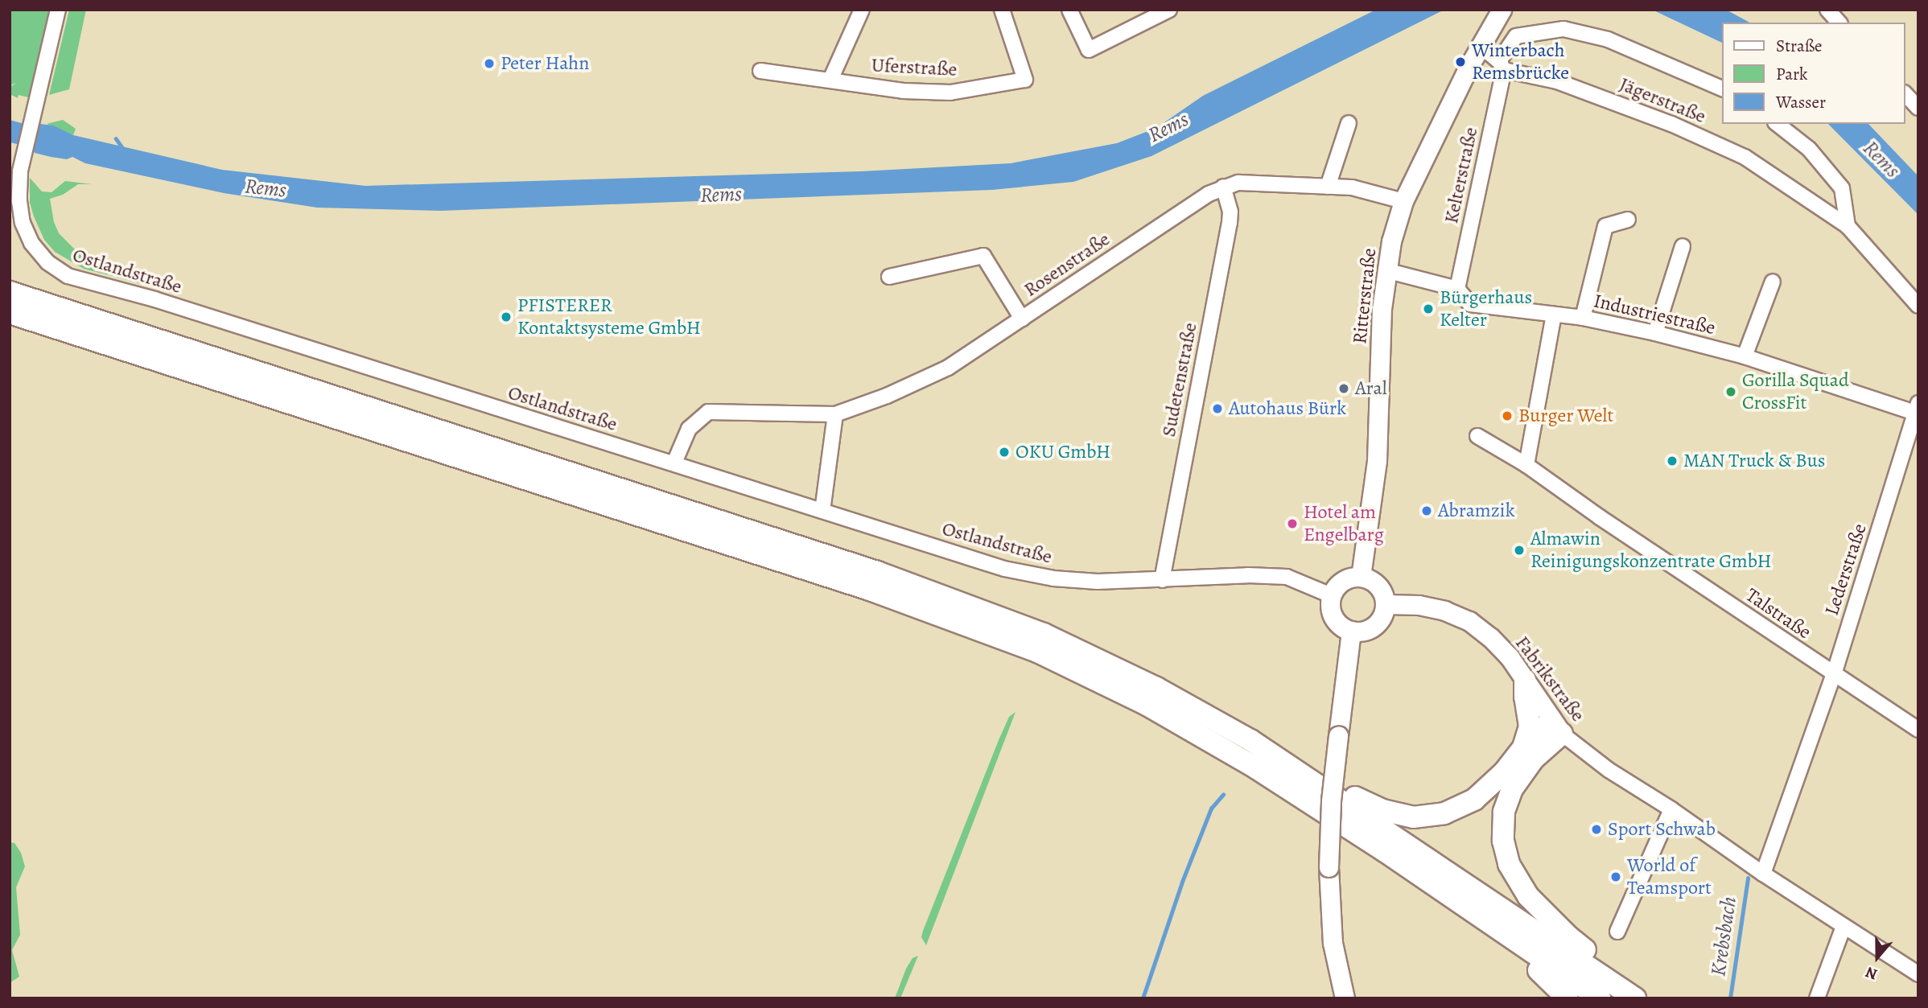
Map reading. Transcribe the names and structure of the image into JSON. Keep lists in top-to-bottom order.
{
  "streets": {
    "main road": ["Ritterstraße", "Fabrikstraße"],
    "street": [
      "Uferstraße",
      "Jägerstraße",
      "Kelterstraße",
      "Rosenstraße",
      "Ostlandstraße",
      "Industriestraße",
      "Sudetenstraße",
      "Lederstraße",
      "Talstraße"
    ]
  },
  "crossings": [
    ["Jägerstraße", "Kelterstraße"],
    ["Jägerstraße", "Ritterstraße"],
    ["Kelterstraße", "Industriestraße"],
    ["Rosenstraße", "Ostlandstraße"],
    ["Rosenstraße", "Ritterstraße"],
    ["Rosenstraße", "Sudetenstraße"],
    ["Ostlandstraße", "Ritterstraße"],
    ["Ostlandstraße", "Sudetenstraße"],
    ["Ostlandstraße", "Fabrikstraße"],
    ["Ritterstraße", "Industriestraße"],
    ["Ritterstraße", "Fabrikstraße"],
    ["Industriestraße", "Lederstraße"],
    ["Lederstraße", "Talstraße"],
    ["Lederstraße", "Fabrikstraße"]
  ],
  "water": ["Rems", "Krebsbach"],
  "places": [
    "Winterbach Remsbrücke",
    "Peter Hahn",
    "Bürgerhaus Kelter",
    "PFISTERER Kontaktsysteme GmbH",
    "Aral",
    "Gorilla Squad CrossFit",
    "Autohaus Bürk",
    "Burger Welt",
    "OKU GmbH",
    "MAN Truck & Bus",
    "Abramzik",
    "Hotel am Engelbarg",
    "Almawin Reinigungskonzentrate GmbH",
    "Sport Schwab",
    "World of Teamsport"
  ],
  "legend": ["Straße", "Park", "Wasser"],
  "north": "bottom"
}
